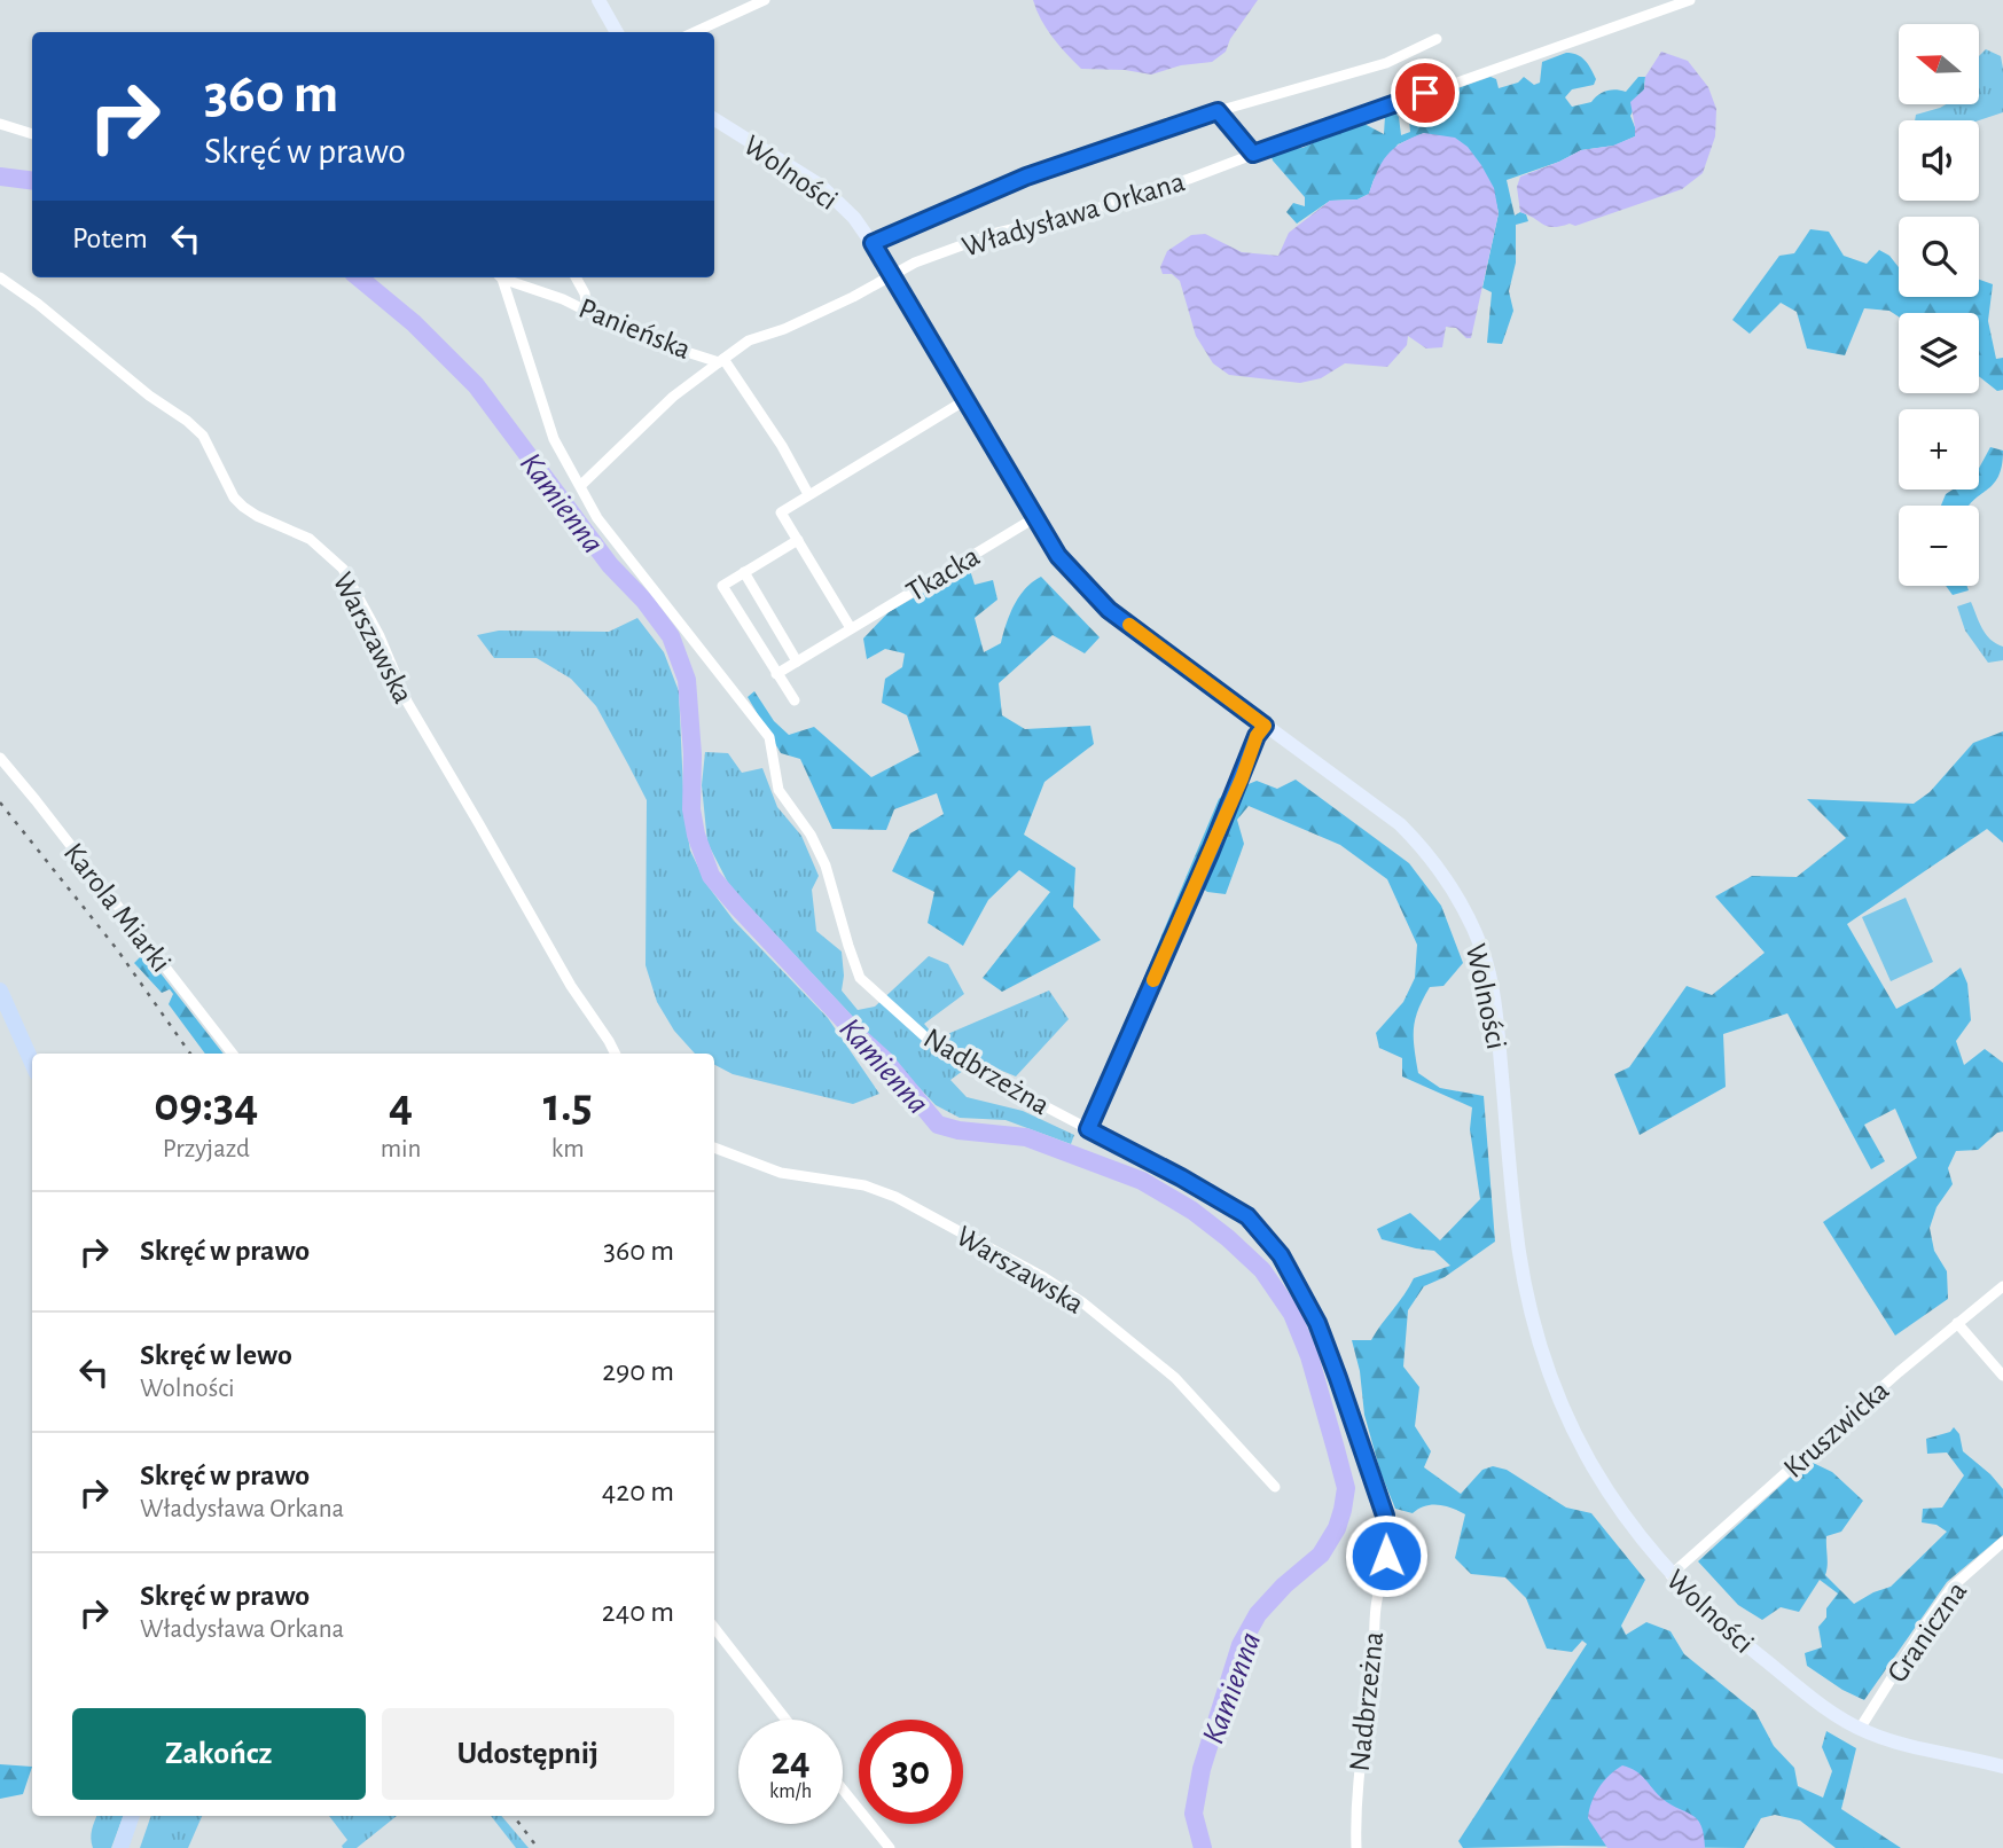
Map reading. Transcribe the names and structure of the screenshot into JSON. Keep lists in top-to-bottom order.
{
  "streets": {
    "street": [
      "Wolności",
      "Władysława Orkana",
      "Panieńska",
      "Tkacka",
      "Warszawska",
      "Karola Miarki",
      "Nadbrzeżna",
      "Kruszwicka",
      "Graniczna"
    ]
  },
  "crossings": [
    ["Wolności", "Władysława Orkana"],
    ["Wolności", "Panieńska"],
    ["Wolności", "Tkacka"],
    ["Wolności", "Kruszwicka"],
    ["Wolności", "Graniczna"],
    ["Władysława Orkana", "Panieńska"]
  ],
  "water": ["Kamienna"],
  "north": "left",
  "page": {
    "map_buttons": ["+", "−"],
    "turn": ["360 m", "Skręć w prawo"],
    "then": "Potem",
    "eta": [
      "09:34",
      "Przyjazd",
      "4",
      "min",
      "1.5",
      "km"
    ],
    "list": [
      {
        "name": "Skręć w prawo",
        "value": "360 m"
      },
      {
        "name": "Skręć w lewo",
        "note": "Wolności",
        "value": "290 m"
      },
      {
        "name": "Skręć w prawo",
        "note": "Władysława Orkana",
        "value": "420 m"
      },
      {
        "name": "Skręć w prawo",
        "note": "Władysława Orkana",
        "value": "240 m"
      }
    ],
    "buttons": ["Zakończ", "Udostępnij"],
    "speed": "24 km/h",
    "limit": "30"
  }
}
